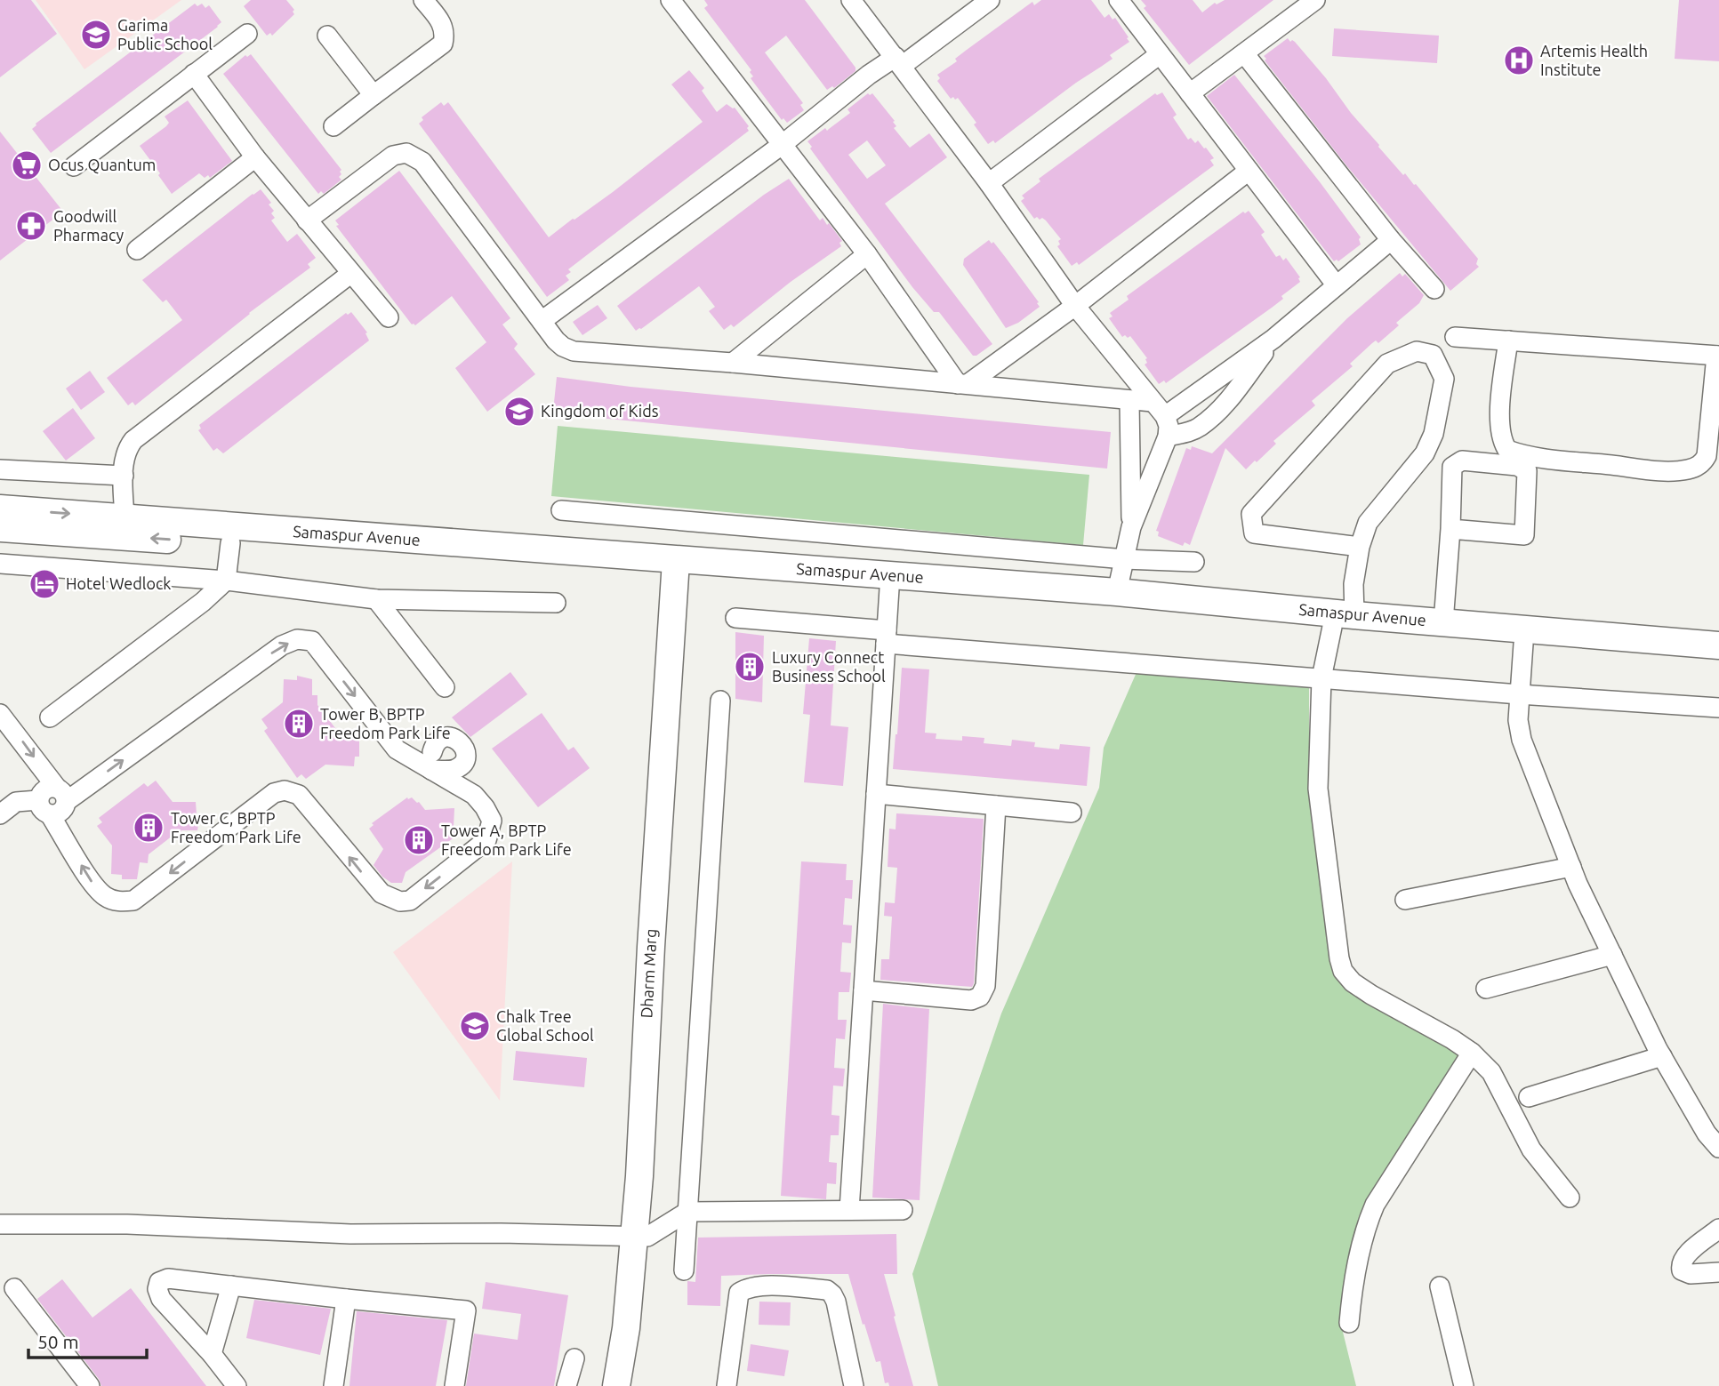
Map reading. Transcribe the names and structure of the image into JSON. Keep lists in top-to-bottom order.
{
  "streets": {
    "main road": ["Samaspur Avenue", "Dharm Marg"]
  },
  "crossings": [
    ["Samaspur Avenue", "Dharm Marg"]
  ],
  "places": {
    "school or university": ["Garima Public School", "Kingdom of Kids", "Chalk Tree Global School"],
    "hospital": ["Artemis Health Institute"],
    "supermarket": ["Ocus Quantum"],
    "pharmacy": ["Goodwill Pharmacy"],
    "hotel": ["Hotel Wedlock"],
    "building": [
      "Luxury Connect Business School",
      "Tower B, BPTP Freedom Park Life",
      "Tower C, BPTP Freedom Park Life",
      "Tower A, BPTP Freedom Park Life"
    ]
  },
  "scale_bar": "50 m"
}
